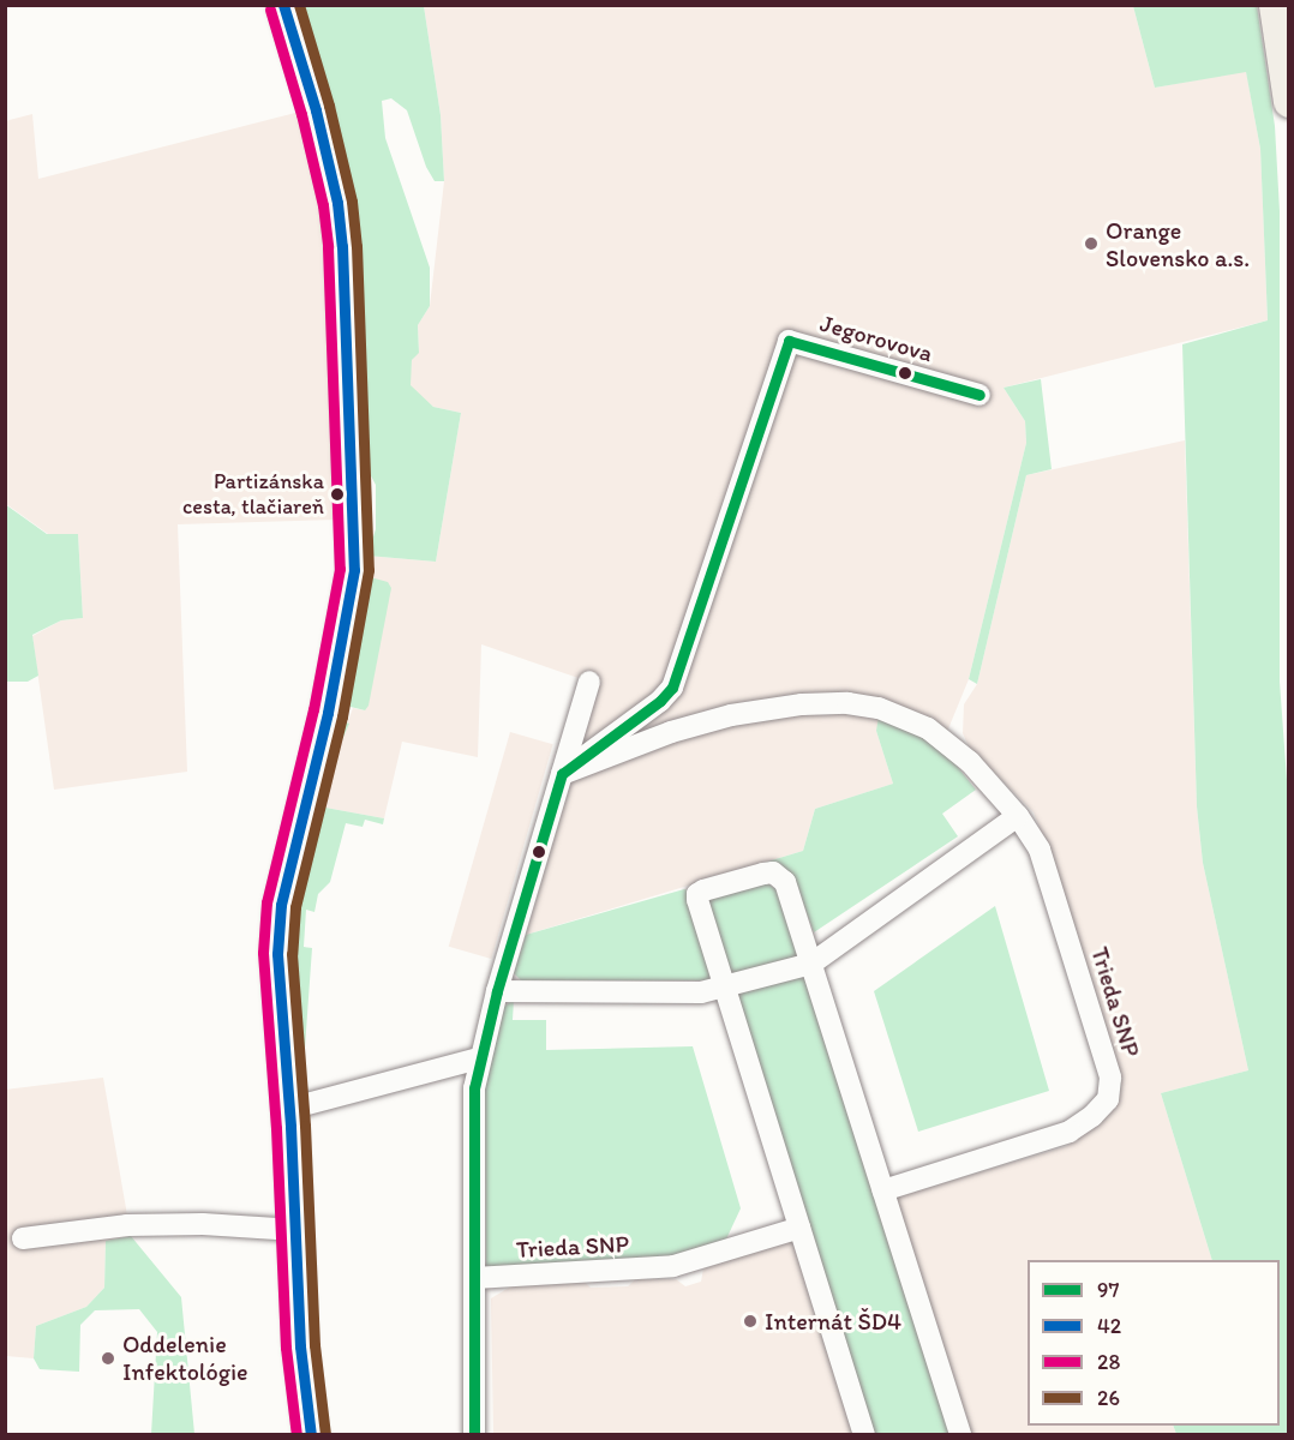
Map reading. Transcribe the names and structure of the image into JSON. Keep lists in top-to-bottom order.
{
  "streets": {
    "street": ["Jegorovova", "Trieda SNP"]
  },
  "crossings": [
    ["Jegorovova", "Trieda SNP"]
  ],
  "places": [
    "Orange Slovensko a.s.",
    "Partizánska cesta, tlačiareň",
    "Internát ŠD4",
    "Oddelenie Infektológie"
  ],
  "lines": [
    "transit line 42",
    "transit line 26",
    "transit line 28",
    "transit line 97"
  ],
  "legend": [
    "97",
    "42",
    "28",
    "26"
  ]
}
